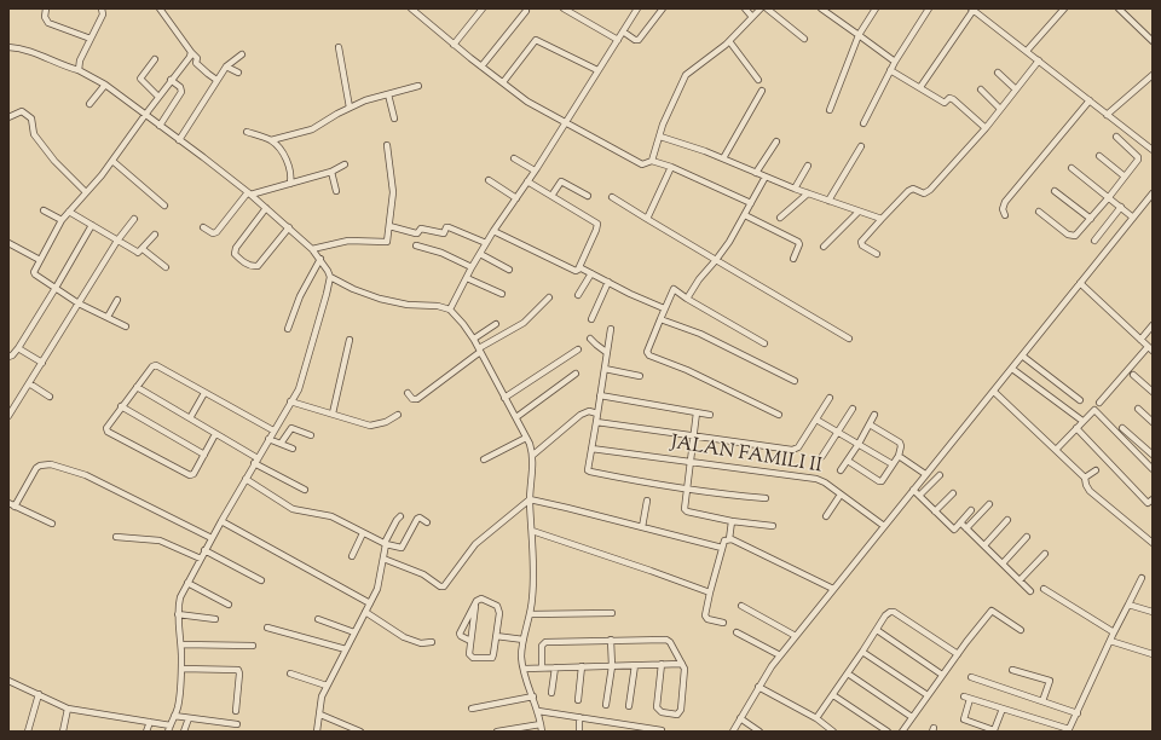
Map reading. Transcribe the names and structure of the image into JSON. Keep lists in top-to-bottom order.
{
  "streets": {
    "street": ["JALAN FAMILI II"]
  }
}
